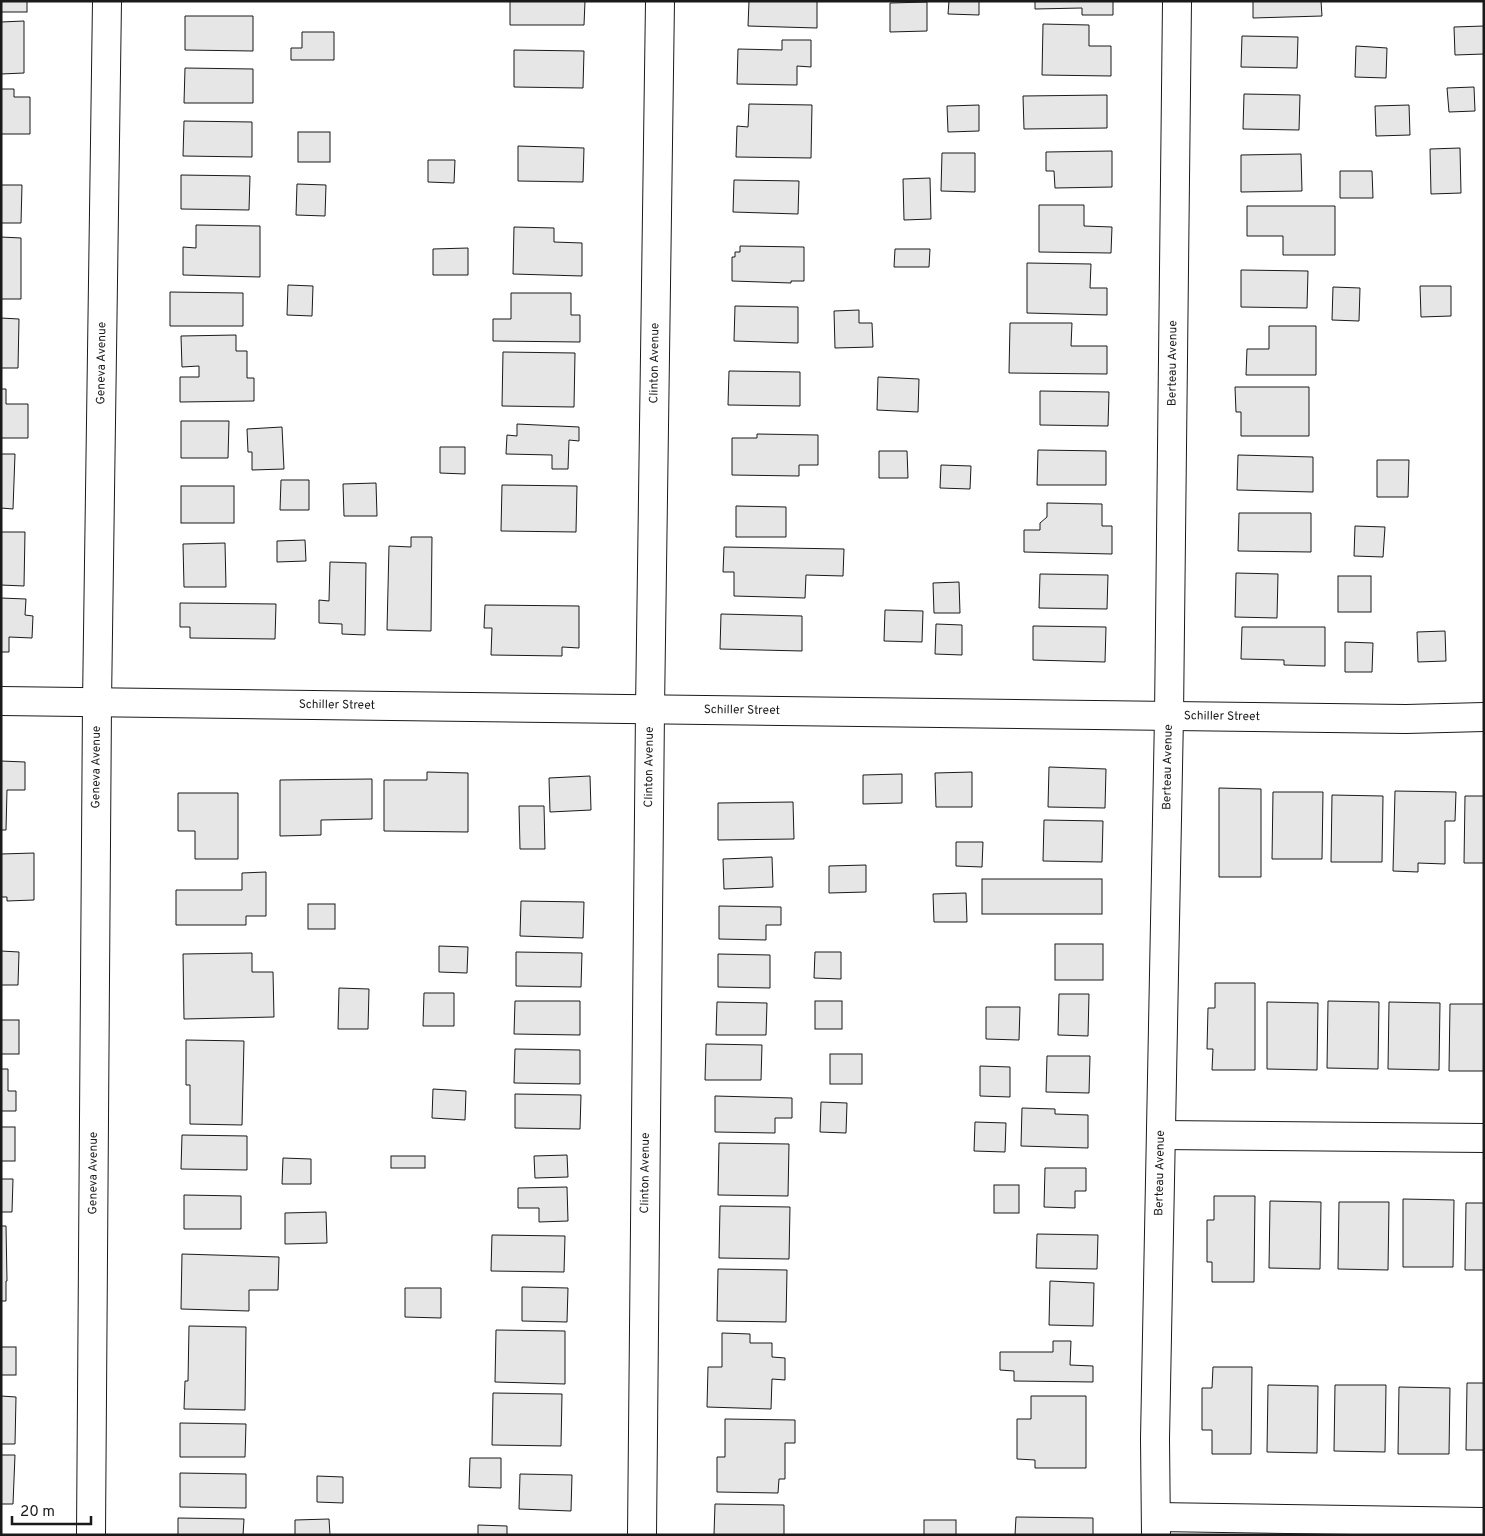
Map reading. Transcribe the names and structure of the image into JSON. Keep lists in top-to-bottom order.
{
  "streets": {
    "street": [
      "Geneva Avenue",
      "Clinton Avenue",
      "Berteau Avenue",
      "Schiller Street"
    ]
  },
  "crossings": [
    ["Geneva Avenue", "Schiller Street"],
    ["Clinton Avenue", "Schiller Street"],
    ["Berteau Avenue", "Schiller Street"]
  ],
  "scale_bar": "20 m"
}
